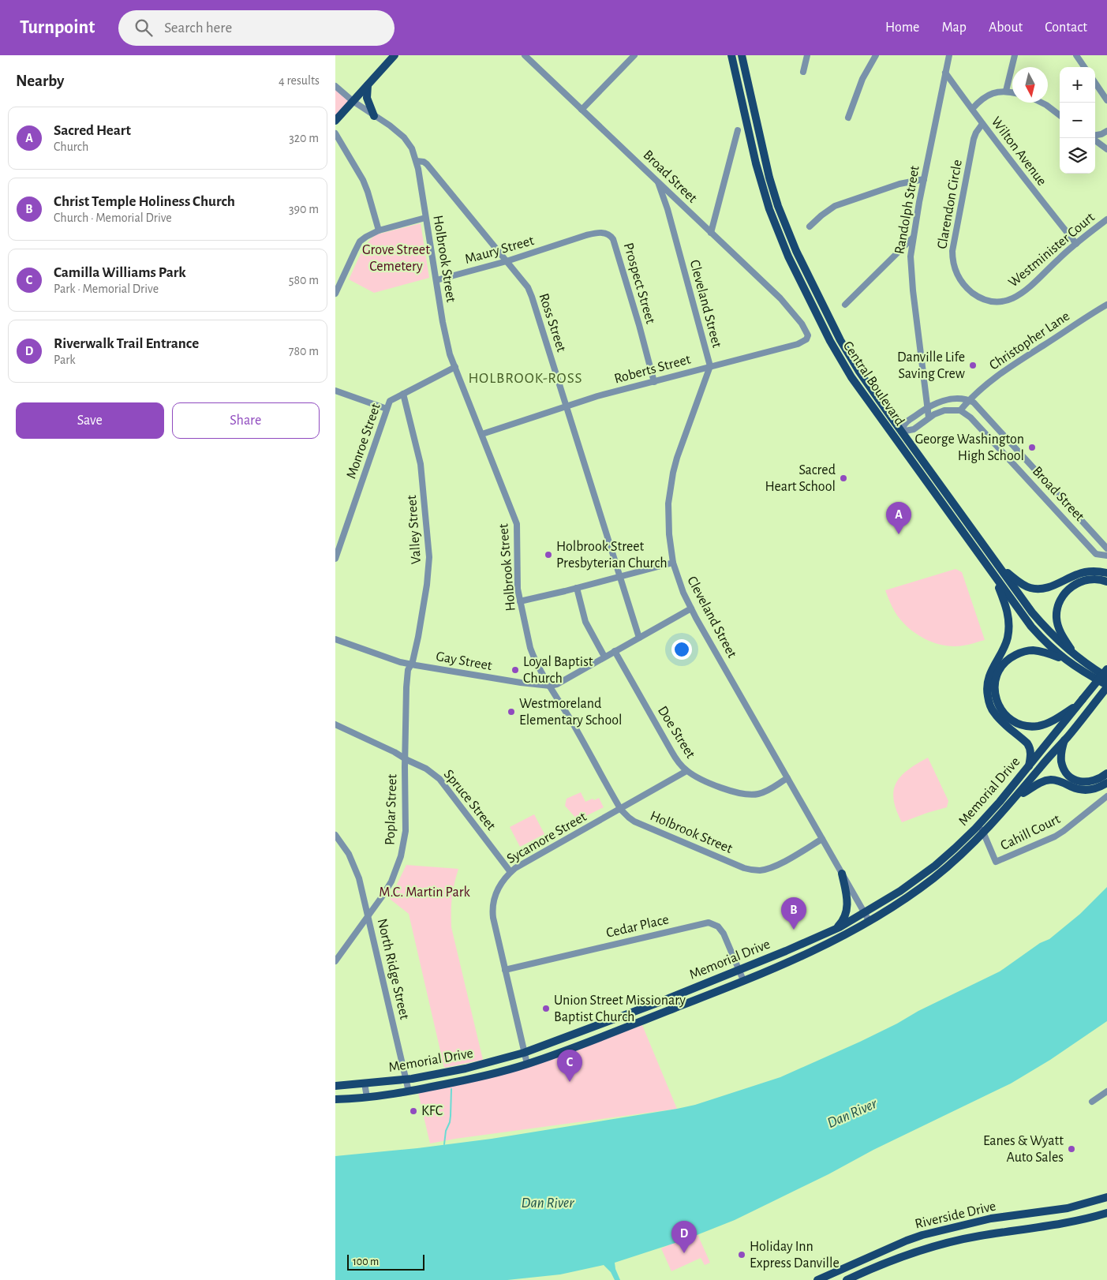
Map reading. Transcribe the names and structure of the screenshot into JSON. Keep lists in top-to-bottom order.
{
  "streets": {
    "main road": ["Central Boulevard", "Memorial Drive", "Riverside Drive"],
    "street": [
      "Wilton Avenue",
      "Broad Street",
      "Clarendon Circle",
      "Randolph Street",
      "Maury Street",
      "Westminister Court",
      "Holbrook Street",
      "Prospect Street",
      "Cleveland Street",
      "Ross Street",
      "Christopher Lane",
      "Roberts Street",
      "Monroe Street",
      "Valley Street",
      "Gay Street",
      "Doe Street",
      "Spruce Street",
      "Poplar Street",
      "Cahill Court",
      "Sycamore Street",
      "Cedar Place",
      "North Ridge Street"
    ]
  },
  "crossings": [
    ["Wilton Avenue", "Clarendon Circle"],
    ["Wilton Avenue", "Randolph Street"],
    ["Wilton Avenue", "Westminister Court"],
    ["Broad Street", "Cleveland Street"],
    ["Broad Street", "Christopher Lane"],
    ["Broad Street", "Roberts Street"],
    ["Clarendon Circle", "Westminister Court"],
    ["Maury Street", "Holbrook Street"],
    ["Maury Street", "Prospect Street"],
    ["Maury Street", "Ross Street"],
    ["Holbrook Street", "Cleveland Street"],
    ["Holbrook Street", "Ross Street"],
    ["Holbrook Street", "Roberts Street"],
    ["Holbrook Street", "Monroe Street"],
    ["Holbrook Street", "Gay Street"],
    ["Holbrook Street", "Sycamore Street"],
    ["Prospect Street", "Roberts Street"],
    ["Cleveland Street", "Roberts Street"],
    ["Cleveland Street", "Gay Street"],
    ["Cleveland Street", "Doe Street"],
    ["Cleveland Street", "Memorial Drive"],
    ["Ross Street", "Roberts Street"],
    ["Ross Street", "Gay Street"],
    ["Central Boulevard", "Memorial Drive"],
    ["Monroe Street", "Valley Street"],
    ["Valley Street", "Gay Street"],
    ["Valley Street", "Poplar Street"],
    ["Gay Street", "Doe Street"],
    ["Gay Street", "Poplar Street"],
    ["Doe Street", "Sycamore Street"],
    ["Memorial Drive", "Cahill Court"],
    ["Memorial Drive", "Sycamore Street"],
    ["Memorial Drive", "Cedar Place"],
    ["Memorial Drive", "North Ridge Street"],
    ["Spruce Street", "Poplar Street"],
    ["Spruce Street", "Sycamore Street"],
    ["Poplar Street", "North Ridge Street"],
    ["Sycamore Street", "Cedar Place"]
  ],
  "districts": ["HOLBROOK-ROSS"],
  "water": ["Dan River"],
  "parks": ["Grove Street Cemetery", "M.C. Martin Park"],
  "places": [
    "Danville Life Saving Crew",
    "George Washington High School",
    "Sacred Heart School",
    "Holbrook Street Presbyterian Church",
    "Loyal Baptist Church",
    "Westmoreland Elementary School",
    "Union Street Missionary Baptist Church",
    "KFC",
    "Eanes & Wyatt Auto Sales",
    "Holiday Inn Express Danville"
  ],
  "scale_bar": "100 m",
  "north": "bottom",
  "page": {
    "header": "Turnpoint",
    "search": "Search here",
    "nav": [
      "Home",
      "Map",
      "About",
      "Contact"
    ],
    "heading": ["Nearby", "4 results"],
    "map_buttons": ["+", "−"],
    "list": [
      {
        "mark": "A",
        "name": "Sacred Heart",
        "note": "Church",
        "value": "320 m"
      },
      {
        "mark": "B",
        "name": "Christ Temple Holiness Church",
        "note": "Church · Memorial Drive",
        "value": "390 m"
      },
      {
        "mark": "C",
        "name": "Camilla Williams Park",
        "note": "Park · Memorial Drive",
        "value": "580 m"
      },
      {
        "mark": "D",
        "name": "Riverwalk Trail Entrance",
        "note": "Park",
        "value": "780 m"
      }
    ],
    "buttons": ["Save", "Share"],
    "pins": [
      "A",
      "B",
      "C",
      "D"
    ],
    "scale": "100 m"
  }
}
